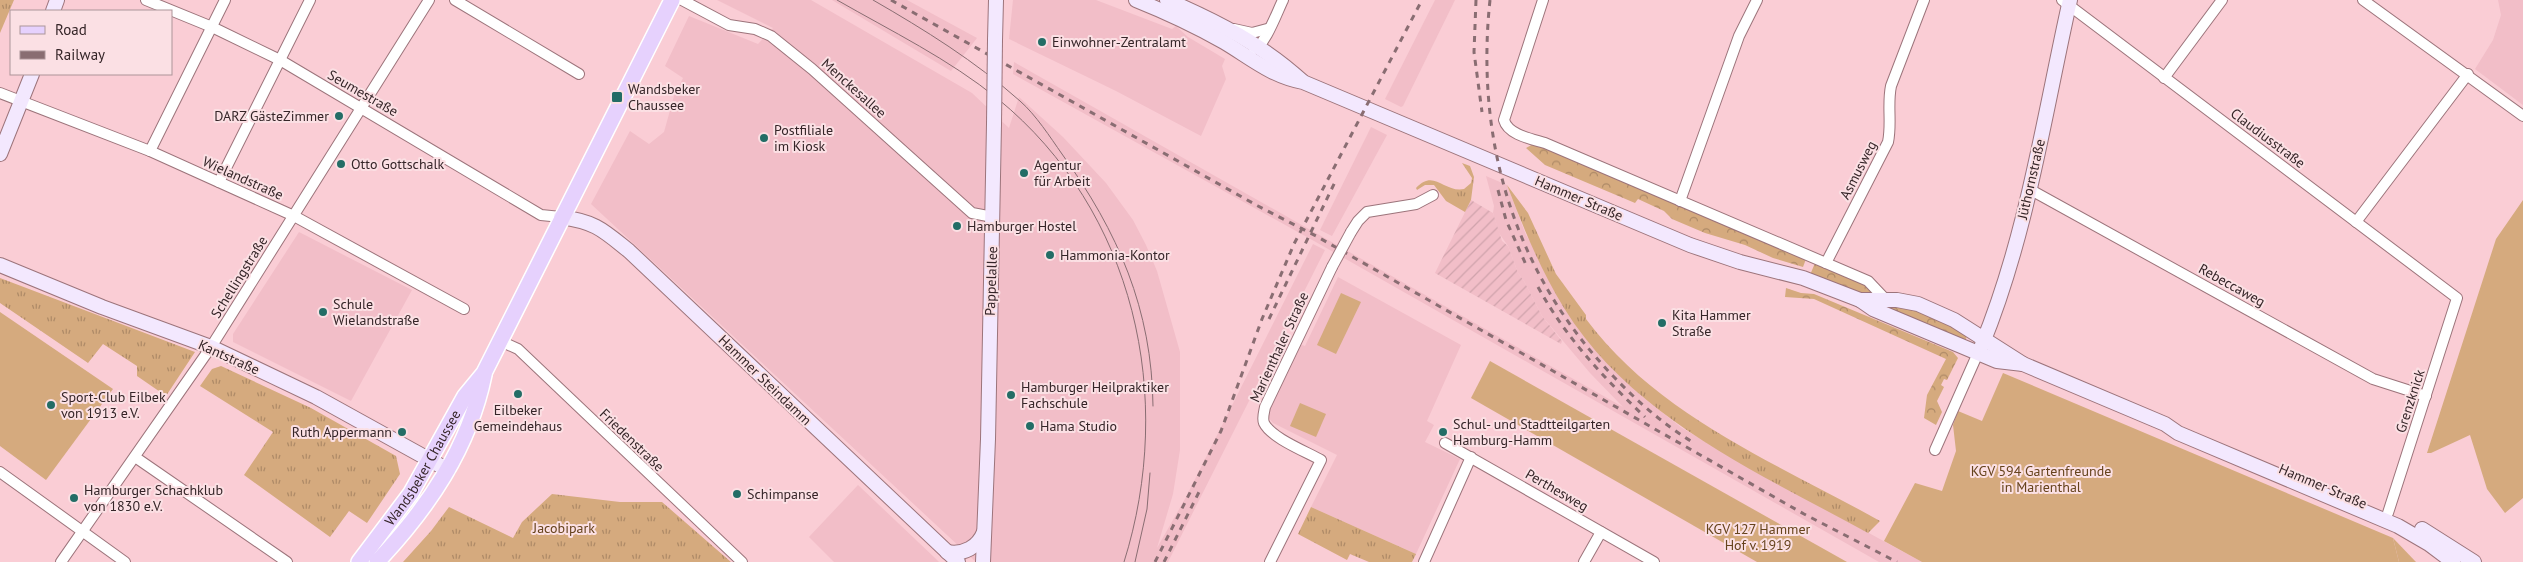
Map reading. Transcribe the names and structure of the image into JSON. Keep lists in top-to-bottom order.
{
  "streets": {
    "main road": [
      "Jüthornstraße",
      "Hammer Straße",
      "Pappelallee",
      "Kantstraße",
      "Hammer Steindamm",
      "Wandsbeker Chaussee"
    ],
    "street": [
      "Menckesallee",
      "Seumestraße",
      "Claudiusstraße",
      "Asmusweg",
      "Wielandstraße",
      "Schellingstraße",
      "Rebeccaweg",
      "Marienthaler Straße",
      "Grenzknick",
      "Friedenstraße",
      "Perthesweg"
    ]
  },
  "crossings": [
    ["Menckesallee", "Pappelallee"],
    ["Seumestraße", "Schellingstraße"],
    ["Seumestraße", "Hammer Steindamm"],
    ["Seumestraße", "Wandsbeker Chaussee"],
    ["Claudiusstraße", "Jüthornstraße"],
    ["Claudiusstraße", "Grenzknick"],
    ["Wielandstraße", "Schellingstraße"],
    ["Jüthornstraße", "Hammer Straße"],
    ["Jüthornstraße", "Rebeccaweg"],
    ["Hammer Straße", "Grenzknick"],
    ["Schellingstraße", "Kantstraße"],
    ["Rebeccaweg", "Grenzknick"],
    ["Kantstraße", "Wandsbeker Chaussee"],
    ["Hammer Steindamm", "Wandsbeker Chaussee"],
    ["Friedenstraße", "Wandsbeker Chaussee"]
  ],
  "parks": ["KGV 594 Gartenfreunde in Marienthal", "Jacobipark", "KGV 127 Hammer Hof v. 1919"],
  "places": {
    "other": [
      "Einwohner-Zentralamt",
      "DARZ GästeZimmer",
      "Postfiliale im Kiosk",
      "Otto Gottschalk",
      "Agentur für Arbeit",
      "Hamburger Hostel",
      "Hammonia-Kontor",
      "Schule Wielandstraße",
      "Kita Hammer Straße",
      "Eilbeker Gemeindehaus",
      "Hamburger Heilpraktiker Fachschule",
      "Sport-Club Eilbek von 1913 e.V.",
      "Hama Studio",
      "Ruth Appermann",
      "Schul- und Stadtteilgarten Hamburg-Hamm",
      "Schimpanse",
      "Hamburger Schachklub von 1830 e.V."
    ],
    "transit": ["Wandsbeker Chaussee"]
  },
  "legend": ["Road", "Railway"]
}
